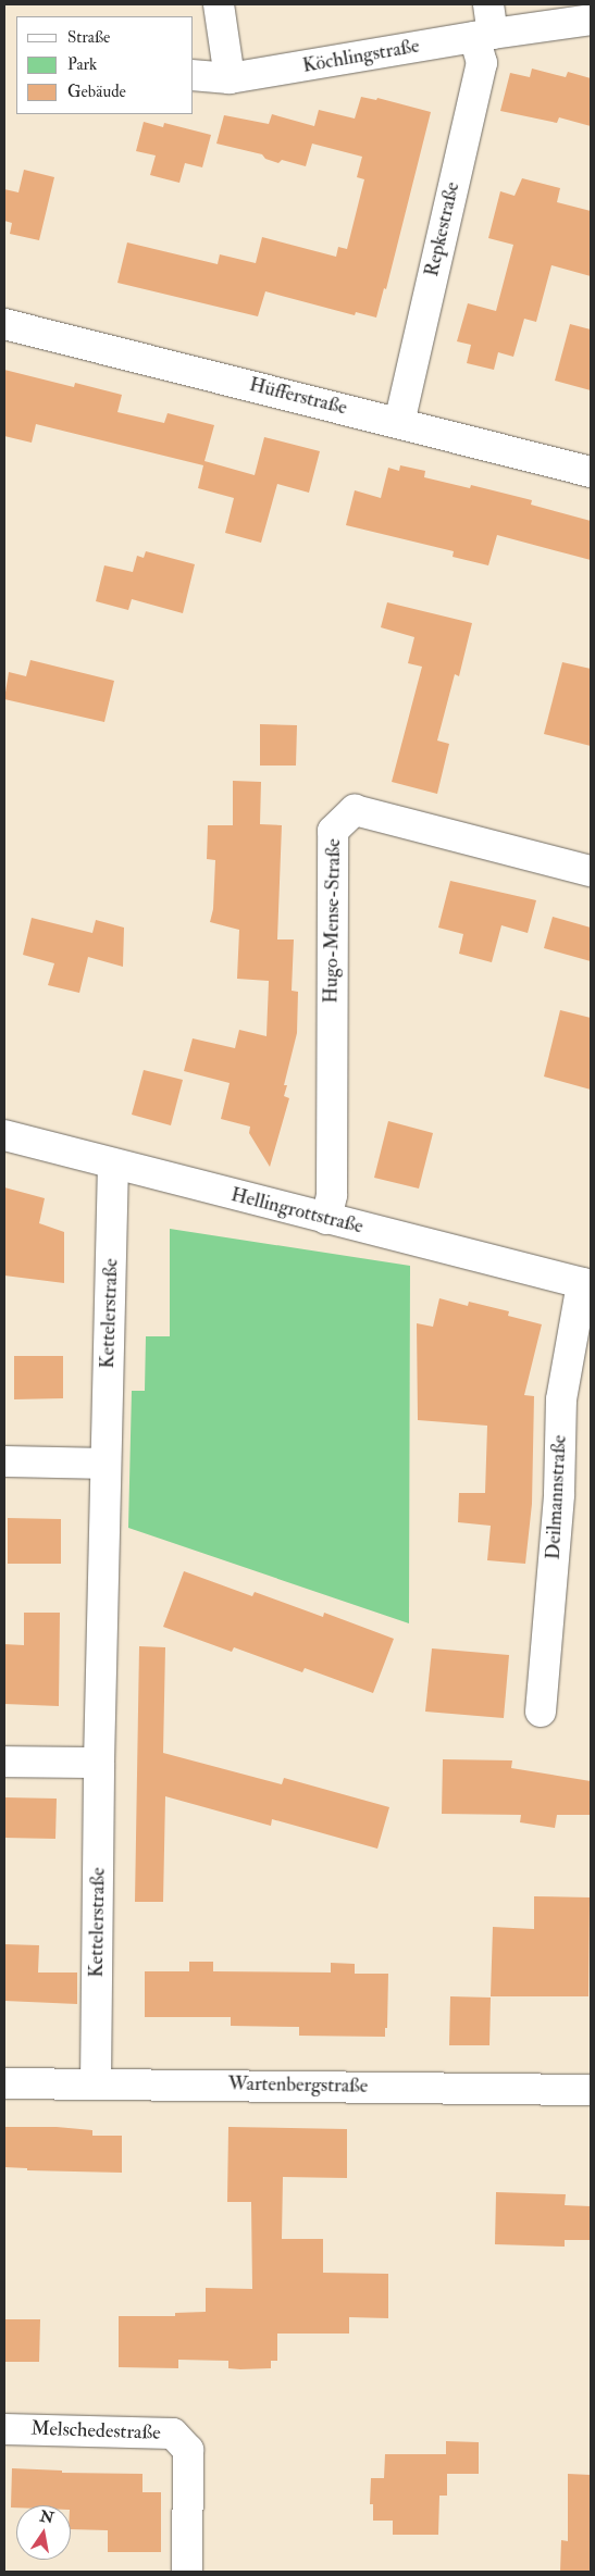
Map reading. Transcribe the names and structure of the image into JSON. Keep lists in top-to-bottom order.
{
  "streets": {
    "street": [
      "Köchlingstraße",
      "Repkestraße",
      "Hüfferstraße",
      "Hugo-Mense-Straße",
      "Hellingrottstraße",
      "Kettelerstraße",
      "Deilmannstraße",
      "Wartenbergstraße",
      "Melschedestraße"
    ]
  },
  "crossings": [
    ["Köchlingstraße", "Repkestraße"],
    ["Repkestraße", "Hüfferstraße"],
    ["Hugo-Mense-Straße", "Hellingrottstraße"],
    ["Hellingrottstraße", "Kettelerstraße"],
    ["Hellingrottstraße", "Deilmannstraße"],
    ["Kettelerstraße", "Wartenbergstraße"]
  ],
  "legend": ["Straße", "Park", "Gebäude"],
  "north": "top"
}
